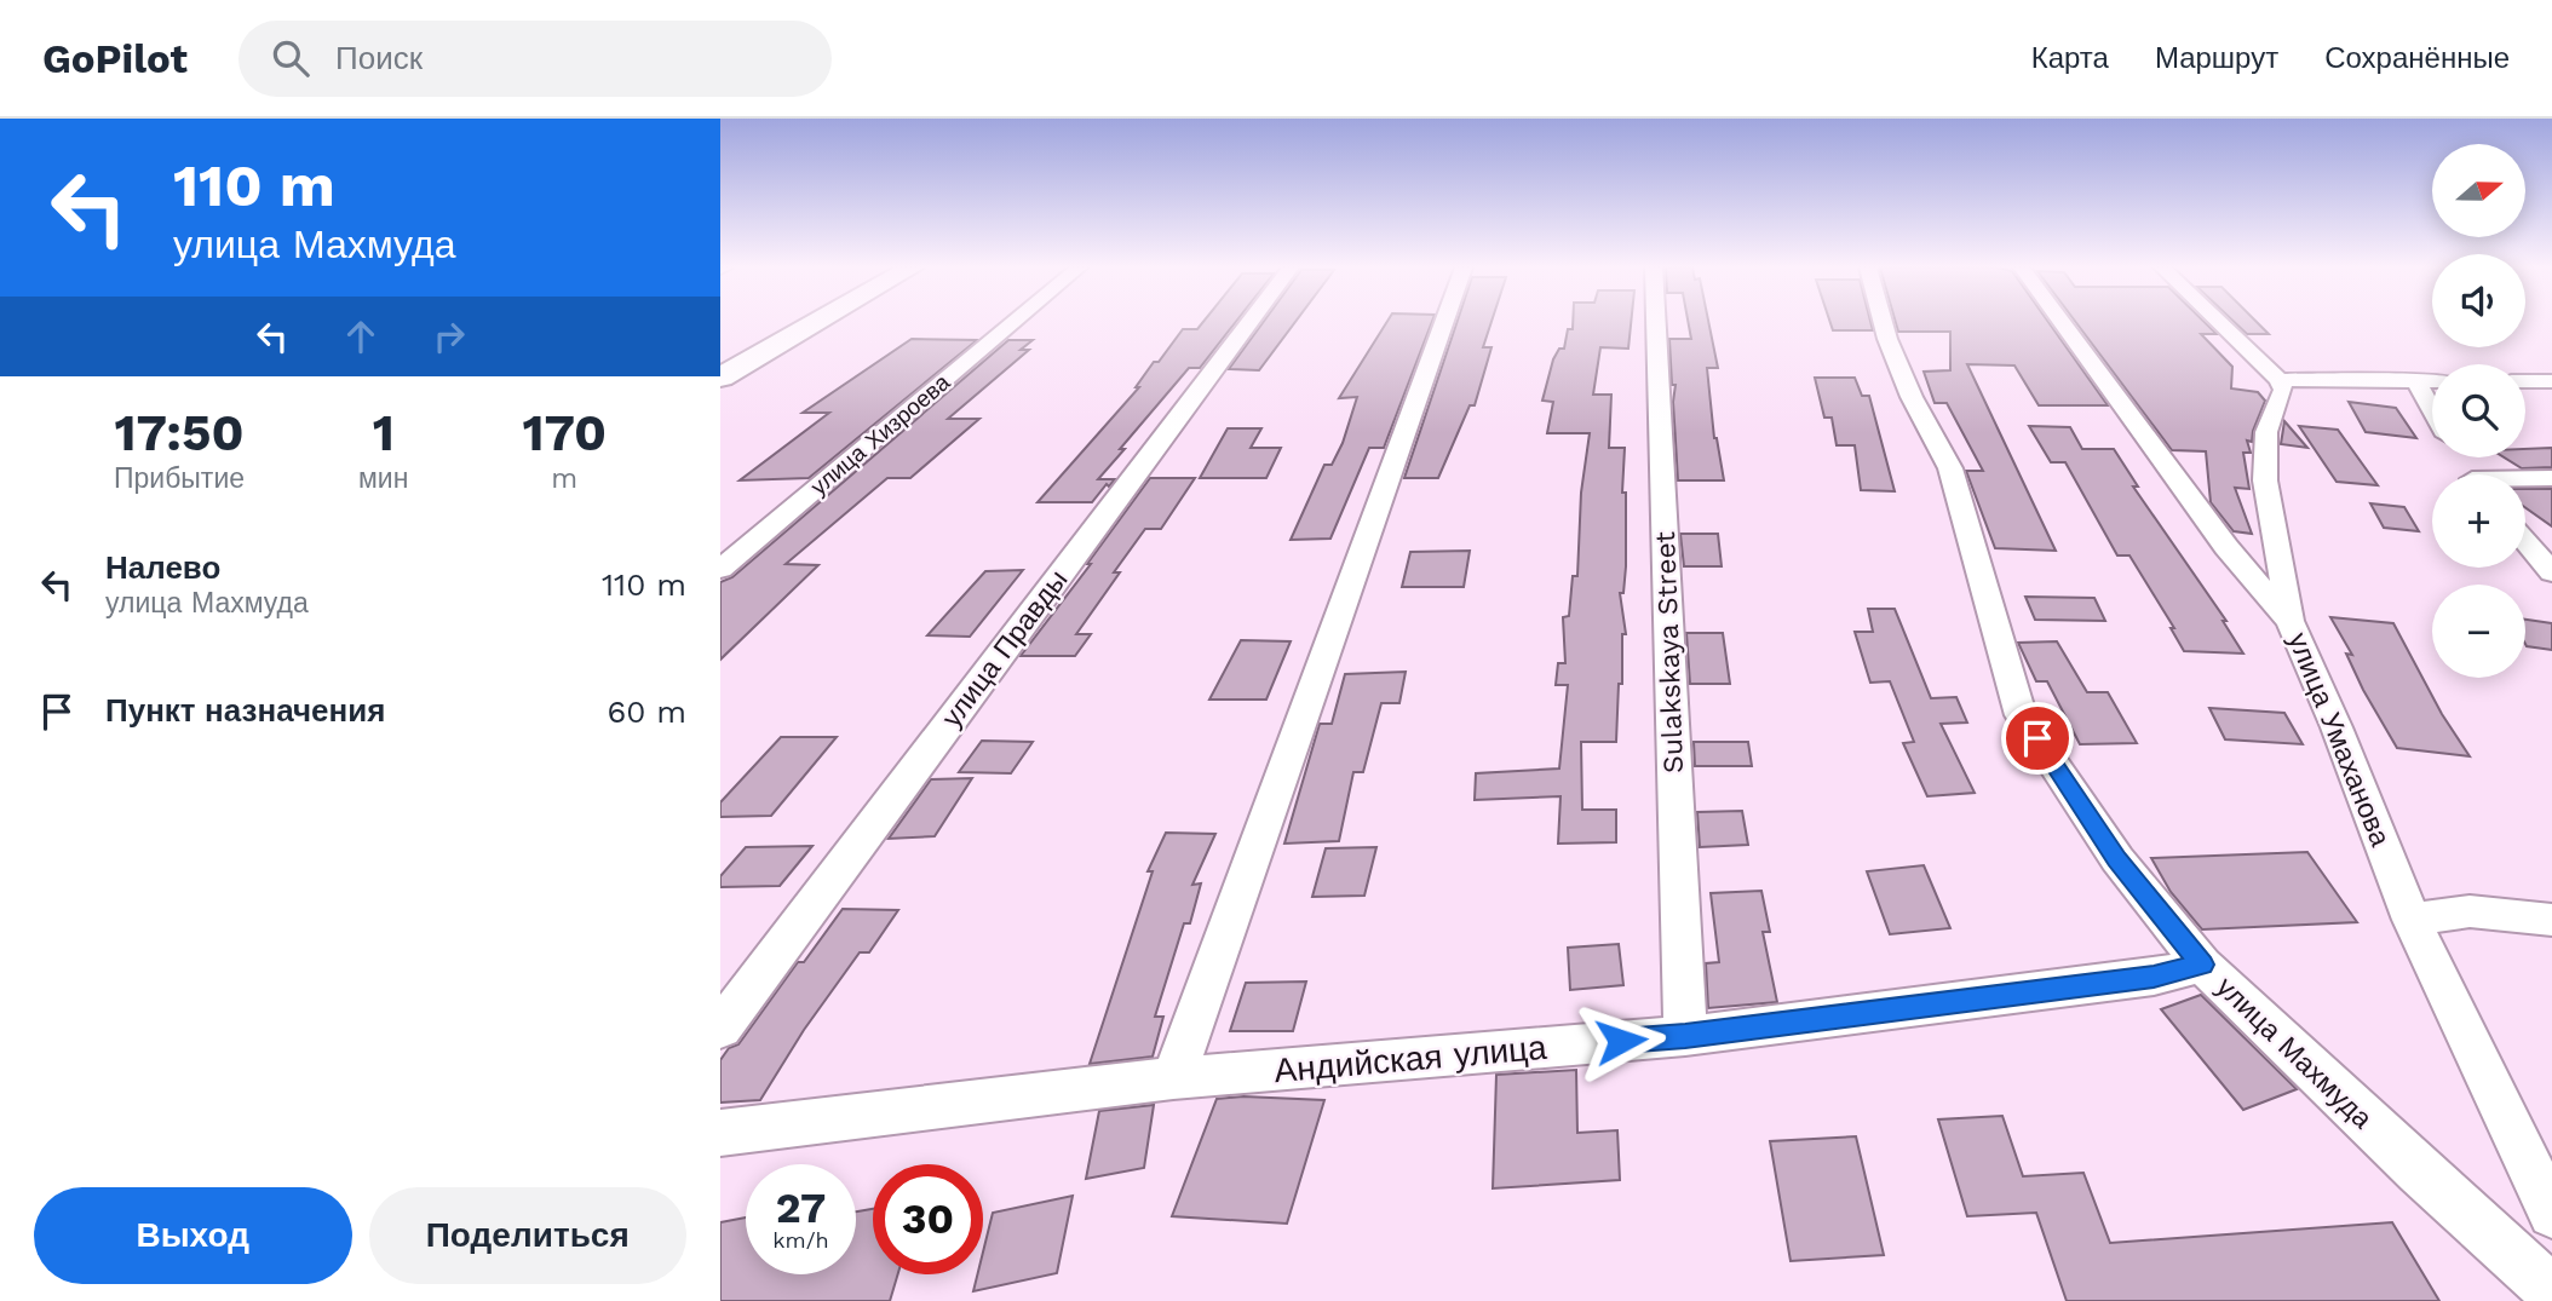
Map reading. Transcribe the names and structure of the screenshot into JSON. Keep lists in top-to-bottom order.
{
  "streets": {
    "street": [
      "улица Хизроева",
      "улица Правды",
      "Sulakskaya Street",
      "улица Умаханова",
      "улица Махмуда",
      "Андийская улица"
    ]
  },
  "crossings": [
    ["Sulakskaya Street", "Андийская улица"],
    ["улица Махмуда", "Андийская улица"]
  ],
  "north": "right",
  "page": {
    "header": "GoPilot",
    "search": "Поиск",
    "nav": ["Карта", "Маршрут", "Сохранённые"],
    "turn": ["110 m", "улица Махмуда"],
    "map_buttons": ["+", "−"],
    "eta": [
      "17:50",
      "Прибытие",
      "1",
      "мин",
      "170",
      "m"
    ],
    "list": [
      {
        "name": "Налево",
        "note": "улица Махмуда",
        "value": "110 m"
      },
      {
        "name": "Пункт назначения",
        "value": "60 m"
      }
    ],
    "speed": "27 km/h",
    "limit": "30",
    "buttons": ["Выход", "Поделиться"]
  }
}
